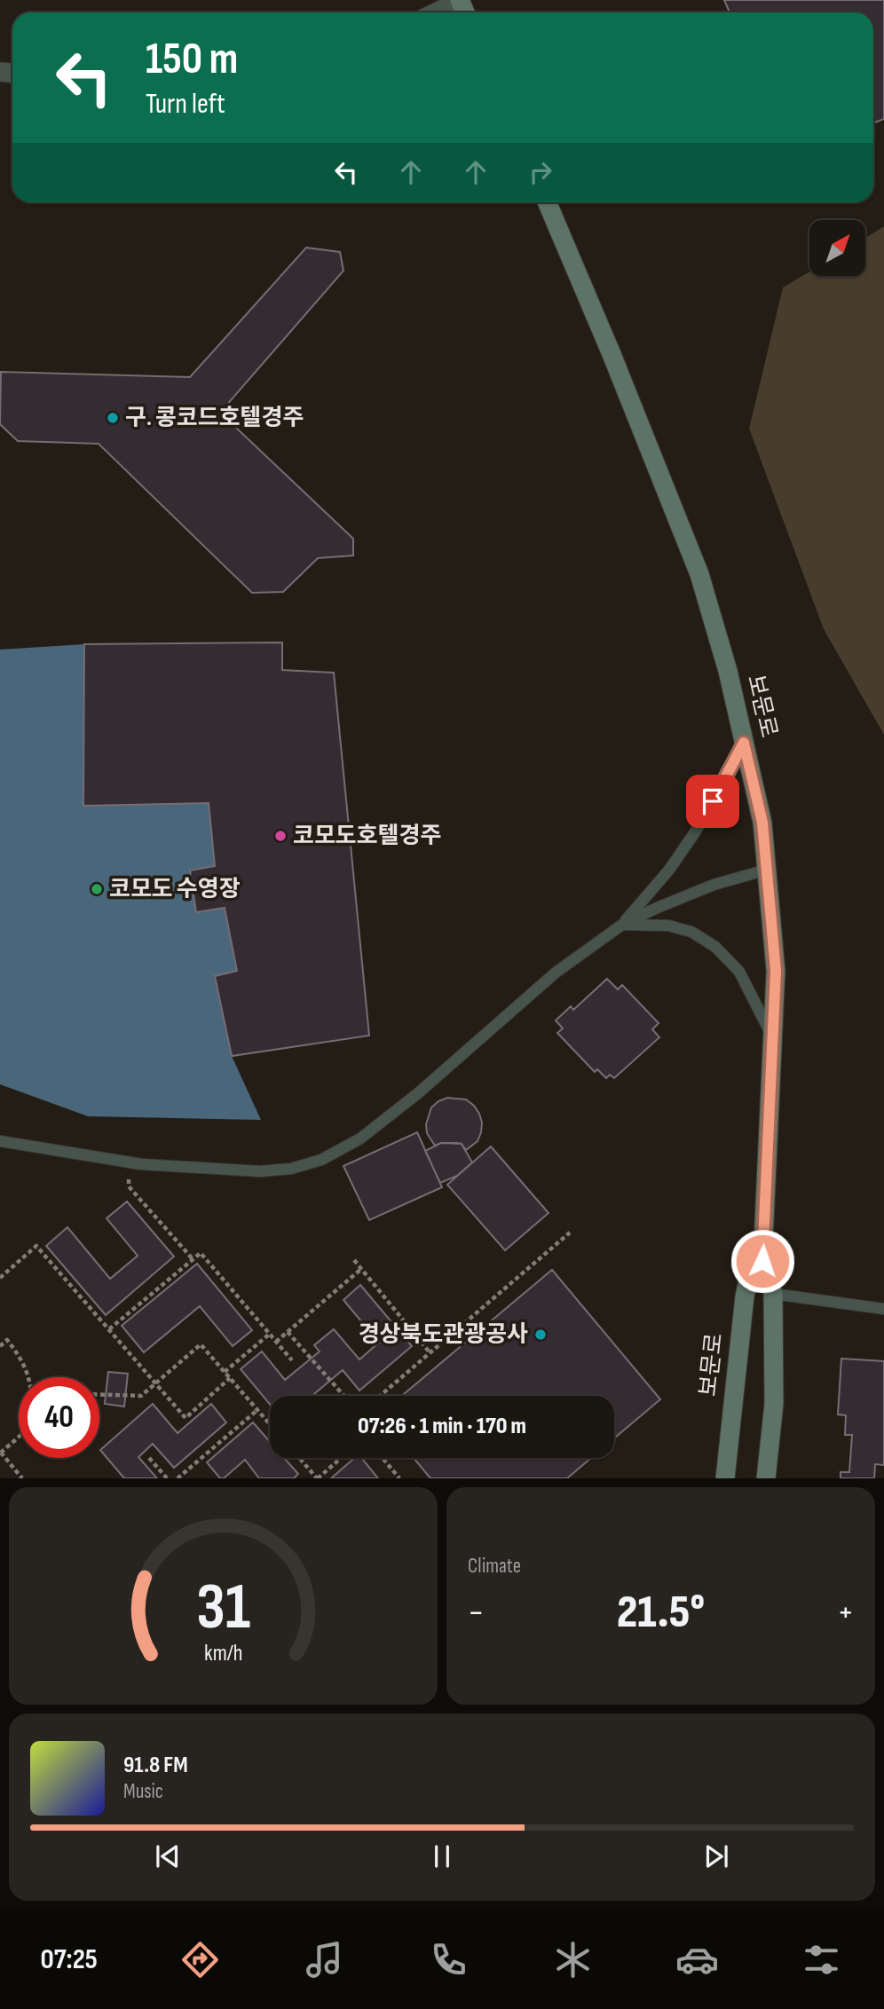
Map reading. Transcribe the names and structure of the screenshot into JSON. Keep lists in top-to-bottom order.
{
  "streets": {
    "street": ["보문로"]
  },
  "places": [
    "구. 콩코드호텔경주",
    "코모도호텔경주",
    "코모도 수영장",
    "경상북도관광공사"
  ],
  "north": "top right",
  "page": {
    "turn": ["150 m", "Turn left"],
    "limit": "40",
    "trip": "07:26 · 1 min · 170 m",
    "tile": "Climate",
    "heat": ["−", "21.5°", "+"],
    "song": ["91.8 FM", "Music"],
    "tabs": "07:25",
    "gauge": ["31", "km/h"]
  }
}
